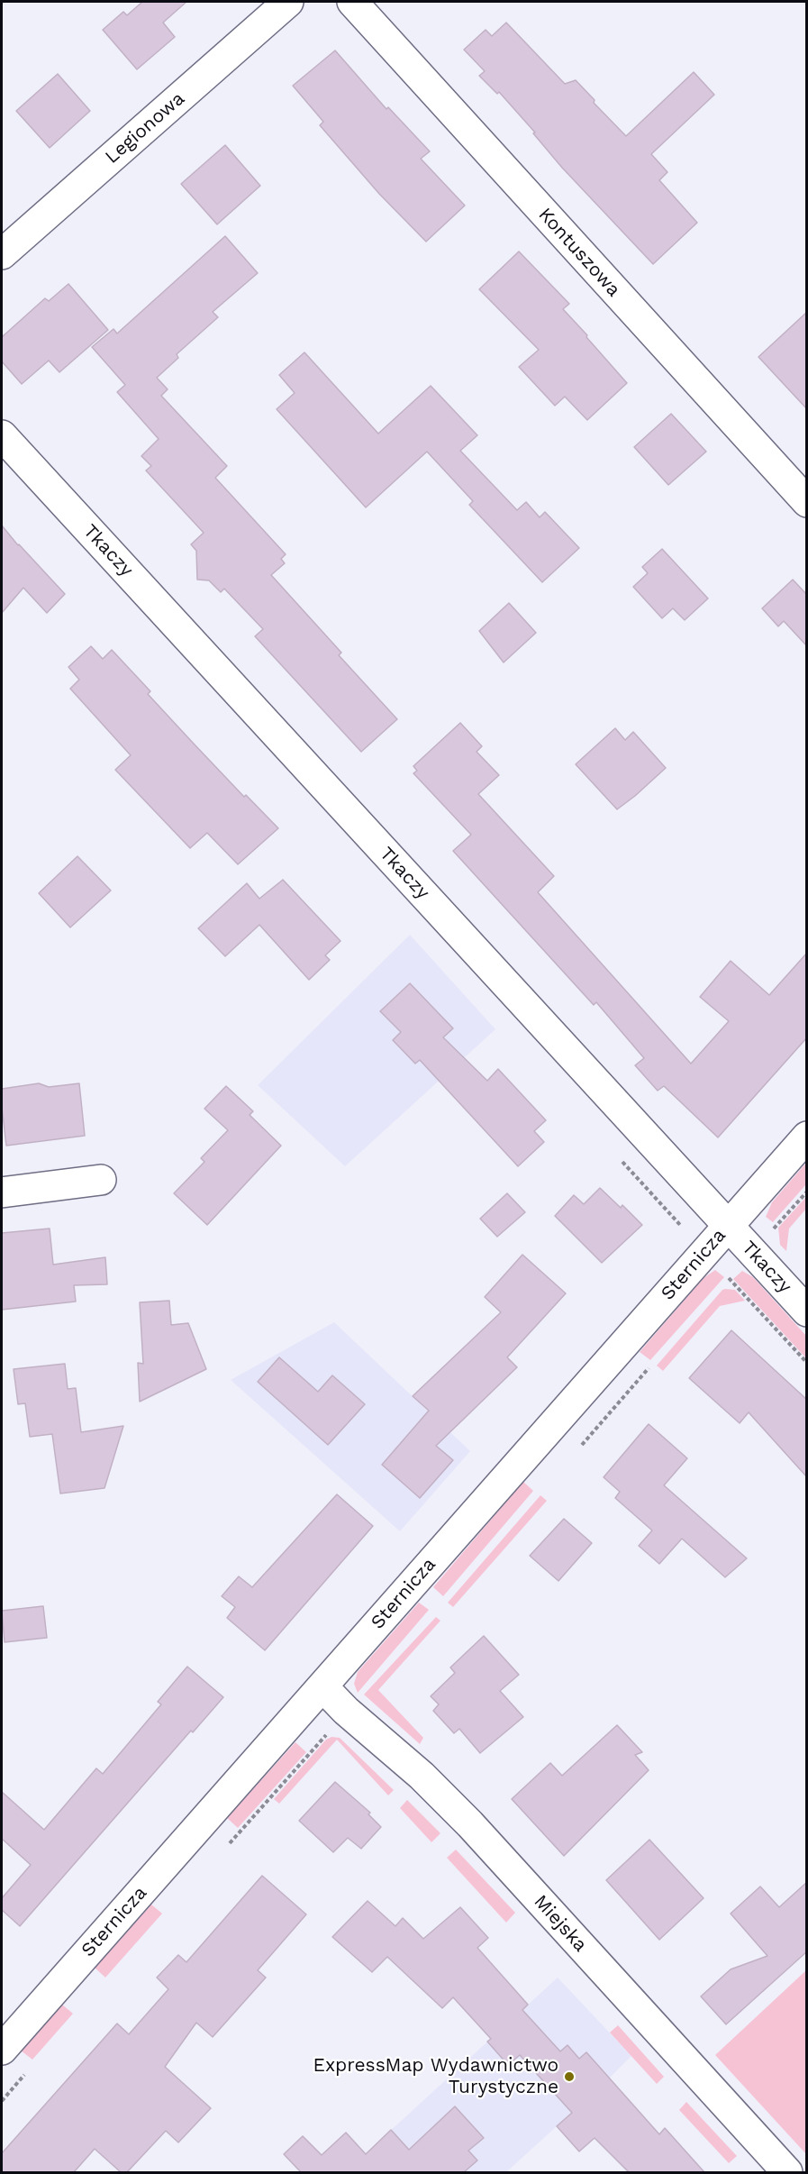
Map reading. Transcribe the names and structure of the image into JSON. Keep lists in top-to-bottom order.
{
  "streets": {
    "street": [
      "Legionowa",
      "Kontuszowa",
      "Tkaczy",
      "Sternicza",
      "Miejska"
    ]
  },
  "crossings": [
    ["Tkaczy", "Sternicza"],
    ["Sternicza", "Miejska"]
  ],
  "places": ["ExpressMap Wydawnictwo Turystyczne"]
}
